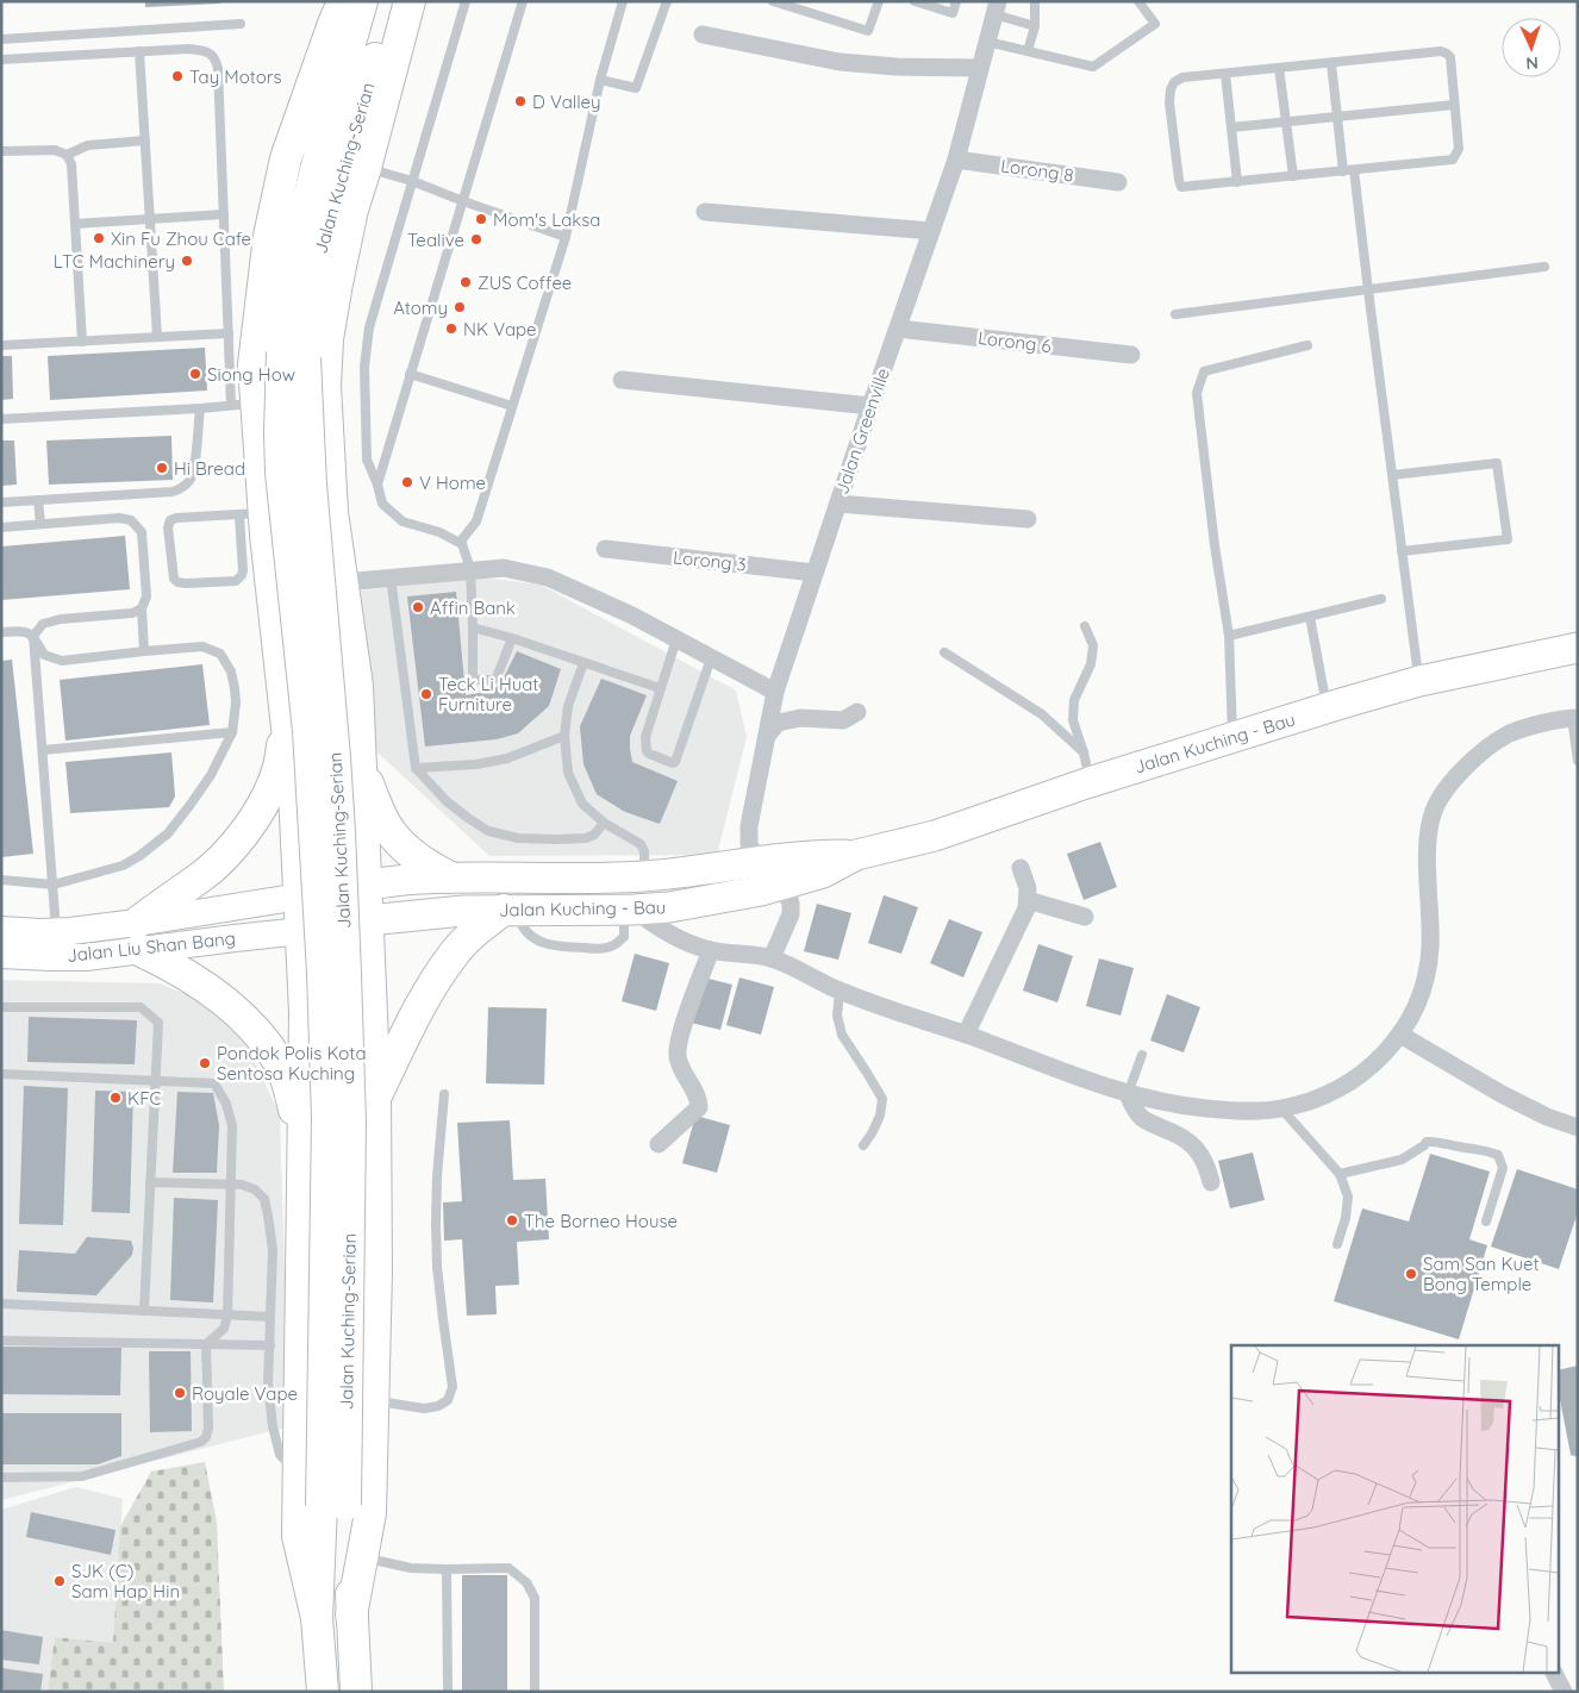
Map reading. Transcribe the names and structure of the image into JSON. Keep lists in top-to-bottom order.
{
  "streets": {
    "highway": ["Jalan Kuching-Serian"],
    "main road": ["Jalan Kuching - Bau", "Jalan Liu Shan Bang"],
    "street": [
      "Lorong 8",
      "Lorong 6",
      "Jalan Greenville",
      "Lorong 3"
    ]
  },
  "crossings": [
    ["Lorong 8", "Jalan Greenville"],
    ["Lorong 6", "Jalan Greenville"],
    ["Jalan Greenville", "Lorong 3"],
    ["Jalan Greenville", "Jalan Kuching - Bau"],
    ["Jalan Kuching - Bau", "Jalan Liu Shan Bang"]
  ],
  "places": [
    "Tay Motors",
    "D Valley",
    "Mom's Laksa",
    "Xin Fu Zhou Cafe",
    "Tealive",
    "LTC Machinery",
    "ZUS Coffee",
    "Atomy",
    "NK Vape",
    "Siong How",
    "Hi Bread",
    "V Home",
    "Affin Bank",
    "Teck Li Huat Furniture",
    "Pondok Polis Kota Sentosa Kuching",
    "KFC",
    "The Borneo House",
    "Sam San Kuet Bong Temple",
    "Royale Vape",
    "SJK (C) Sam Hap Hin"
  ],
  "north": "bottom"
}
